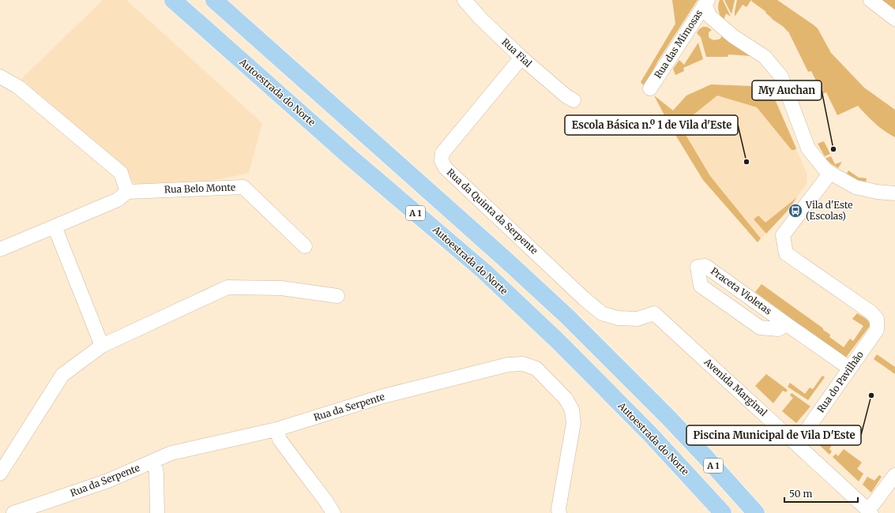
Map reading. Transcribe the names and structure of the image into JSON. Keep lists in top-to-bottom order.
{
  "streets": {
    "highway": ["Autoestrada do Norte", "A 1"],
    "street": [
      "Rua das Mimosas",
      "Rua Fial",
      "Rua Belo Monte",
      "Rua da Quinta da Serpente",
      "Praceta Violetas",
      "Rua do Pavilhão",
      "Avenida Marginal",
      "Rua da Serpente"
    ]
  },
  "crossings": [
    ["Rua Fial", "Rua da Quinta da Serpente"],
    ["Rua da Quinta da Serpente", "Avenida Marginal"],
    ["Praceta Violetas", "Rua do Pavilhão"],
    ["Rua do Pavilhão", "Avenida Marginal"]
  ],
  "places": {
    "other": ["My Auchan", "Escola Básica n.º 1 de Vila d'Este", "Piscina Municipal de Vila D'Este"],
    "bus stop": ["Vila d'Este (Escolas)"]
  },
  "scale_bar": "50 m"
}
